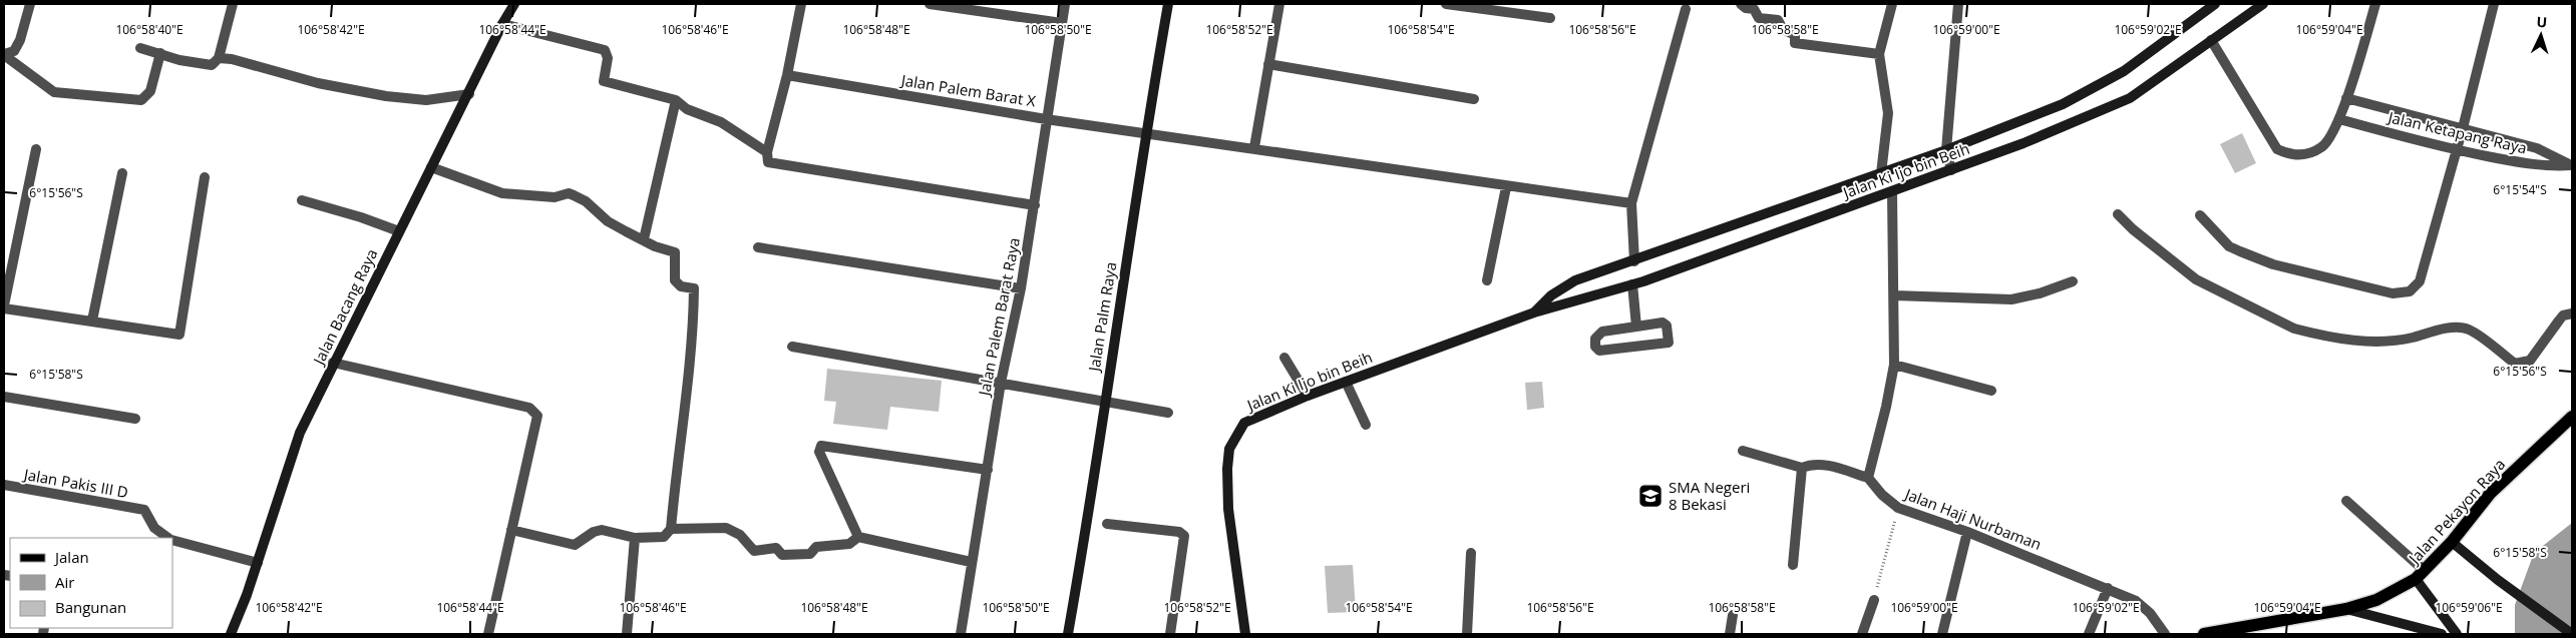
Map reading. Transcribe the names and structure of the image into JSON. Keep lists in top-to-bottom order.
{
  "streets": {
    "main road": ["Jalan Pekayon Raya"],
    "street": [
      "Jalan Palem Barat X",
      "Jalan Ketapang Raya",
      "Jalan Ki Ijo bin Beih",
      "Jalan Bacang Raya",
      "Jalan Palem Barat Raya",
      "Jalan Palm Raya",
      "Jalan Pakis III D",
      "Jalan Haji Nurbaman"
    ]
  },
  "crossings": [
    ["Jalan Palem Barat X", "Jalan Palem Barat Raya"],
    ["Jalan Palem Barat X", "Jalan Palm Raya"]
  ],
  "places": {
    "school or university": ["SMA Negeri 8 Bekasi"]
  },
  "legend": ["Jalan", "Air", "Bangunan"],
  "north": "top",
  "coordinates": [
    "106°58'40\"E",
    "106°58'42\"E",
    "106°58'44\"E",
    "106°58'46\"E",
    "106°58'48\"E",
    "106°58'50\"E",
    "106°58'52\"E",
    "106°58'54\"E",
    "106°58'56\"E",
    "106°58'58\"E",
    "106°59'00\"E",
    "106°59'02\"E",
    "106°59'04\"E",
    "6°15'54\"S",
    "6°15'56\"S",
    "6°15'58\"S",
    "106°59'06\"E"
  ]
}
